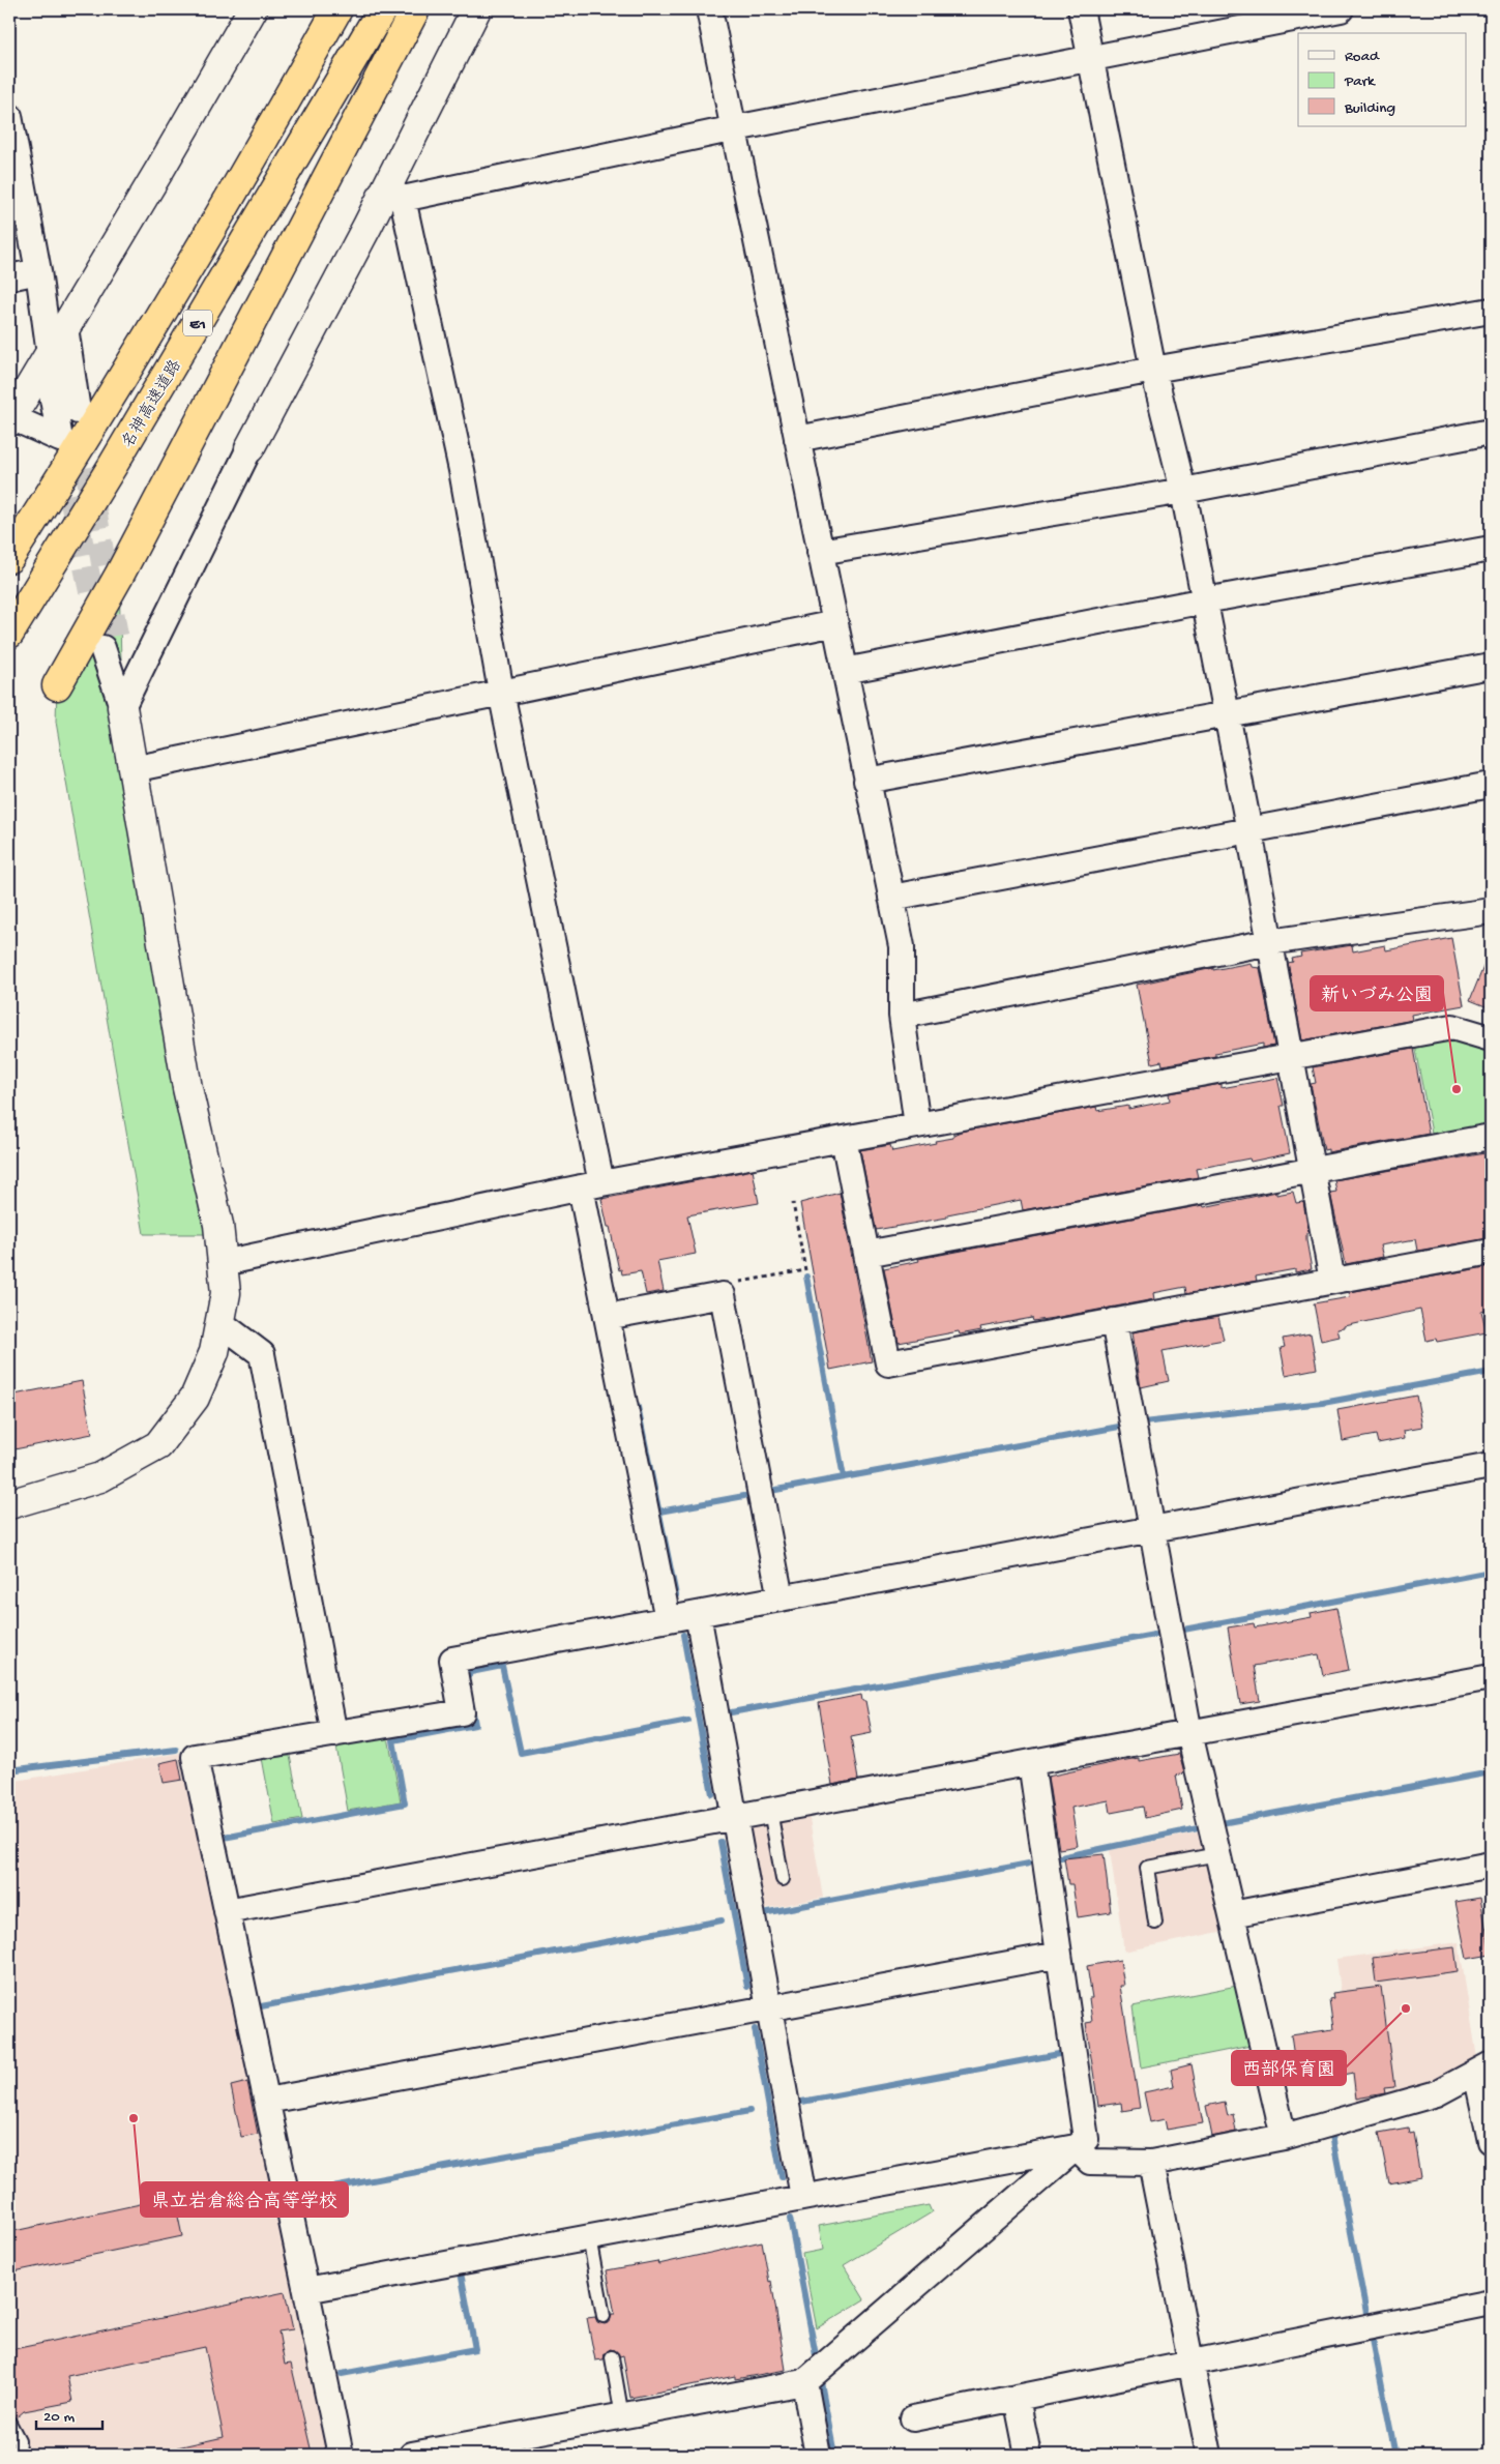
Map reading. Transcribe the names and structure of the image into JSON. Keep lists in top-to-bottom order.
{
  "streets": {
    "highway": ["E1", "名神高速道路"]
  },
  "places": ["新いづみ公園", "西部保育園", "県立岩倉総合高等学校"],
  "legend": ["Road", "Park", "Building"],
  "scale_bar": "20 m"
}
